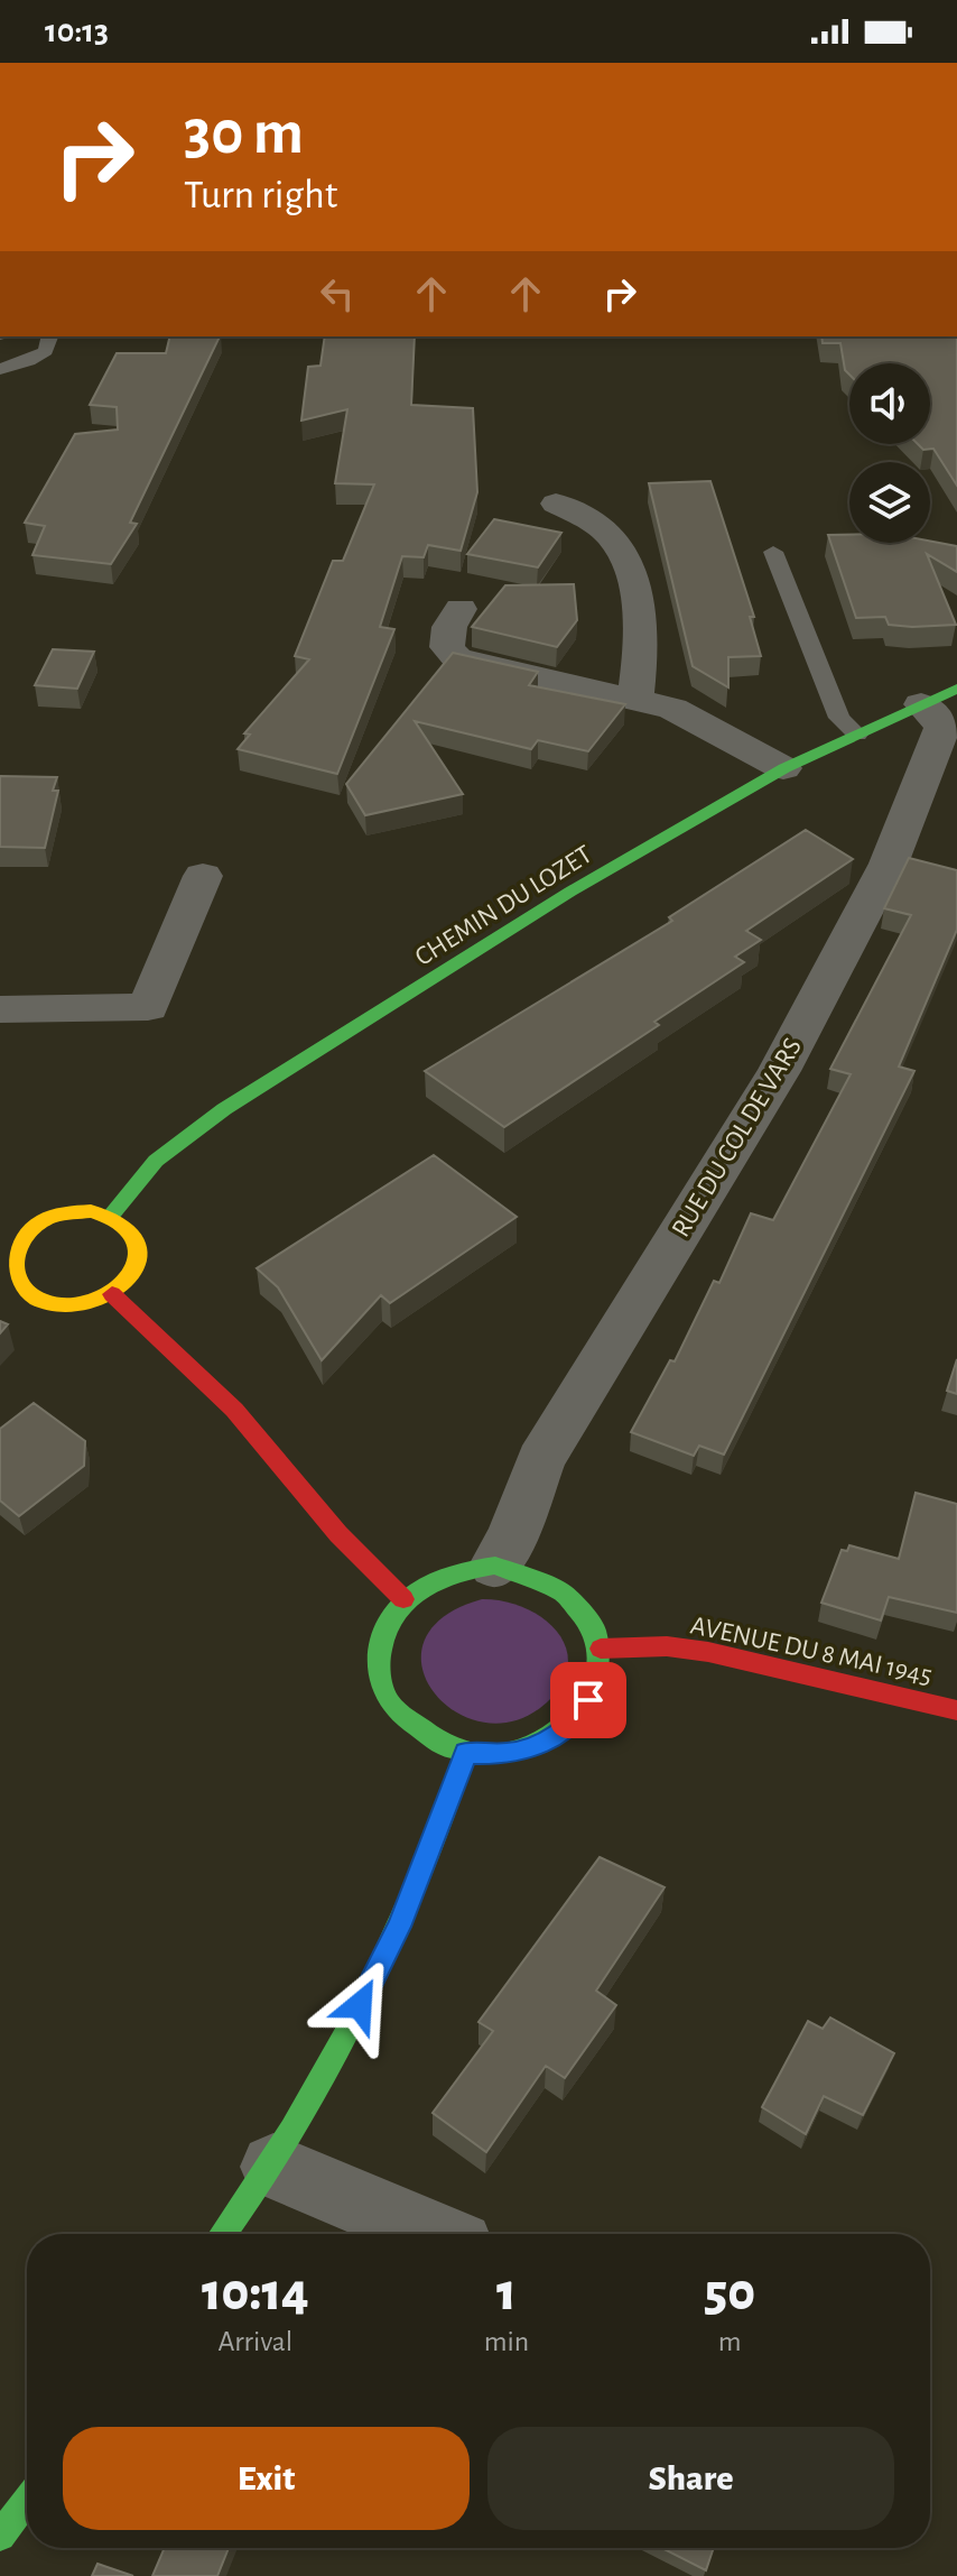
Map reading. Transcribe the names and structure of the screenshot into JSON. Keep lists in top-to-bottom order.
{
  "streets": {
    "street": ["CHEMIN DU LOZET", "RUE DU COL DE VARS", "AVENUE DU 8 MAI 1945"]
  },
  "crossings": [
    ["CHEMIN DU LOZET", "RUE DU COL DE VARS"],
    ["RUE DU COL DE VARS", "AVENUE DU 8 MAI 1945"]
  ],
  "page": {
    "status": "10:13",
    "turn": ["30 m", "Turn right"],
    "eta": [
      "10:14",
      "Arrival",
      "1",
      "min",
      "50",
      "m"
    ],
    "buttons": ["Exit", "Share"]
  }
}
